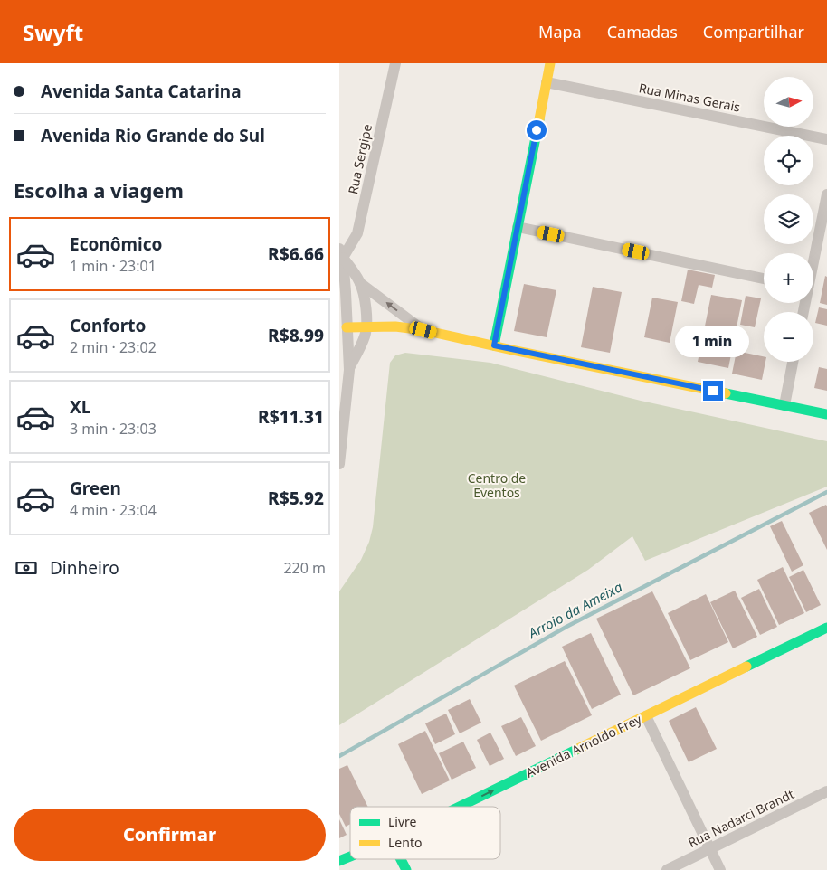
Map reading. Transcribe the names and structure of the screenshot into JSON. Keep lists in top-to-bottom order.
{
  "streets": {
    "street": [
      "Rua Minas Gerais",
      "Rua Sergipe",
      "Avenida Arnoldo Frey",
      "Rua Nadarci Brandt"
    ]
  },
  "one_way": ["Avenida Arnoldo Frey"],
  "water": ["Arroio da Ameixa"],
  "parks": ["Centro de Eventos"],
  "legend": ["Livre", "Lento"],
  "north": "right",
  "page": {
    "header": "Swyft",
    "nav": ["Mapa", "Camadas", "Compartilhar"],
    "banner": ["Avenida Santa Catarina", "Avenida Rio Grande do Sul"],
    "map_buttons": ["+", "−"],
    "heading": "Escolha a viagem",
    "list": [
      {
        "name": "Econômico",
        "note": "1 min · 23:01",
        "value": "R$6.66"
      },
      {
        "name": "Conforto",
        "note": "2 min · 23:02",
        "value": "R$8.99"
      },
      {
        "name": "XL",
        "note": "3 min · 23:03",
        "value": "R$11.31"
      },
      {
        "name": "Green",
        "note": "4 min · 23:04",
        "value": "R$5.92"
      }
    ],
    "bubble": "1 min",
    "pay": ["Dinheiro", "220 m"],
    "buttons": "Confirmar"
  }
}
